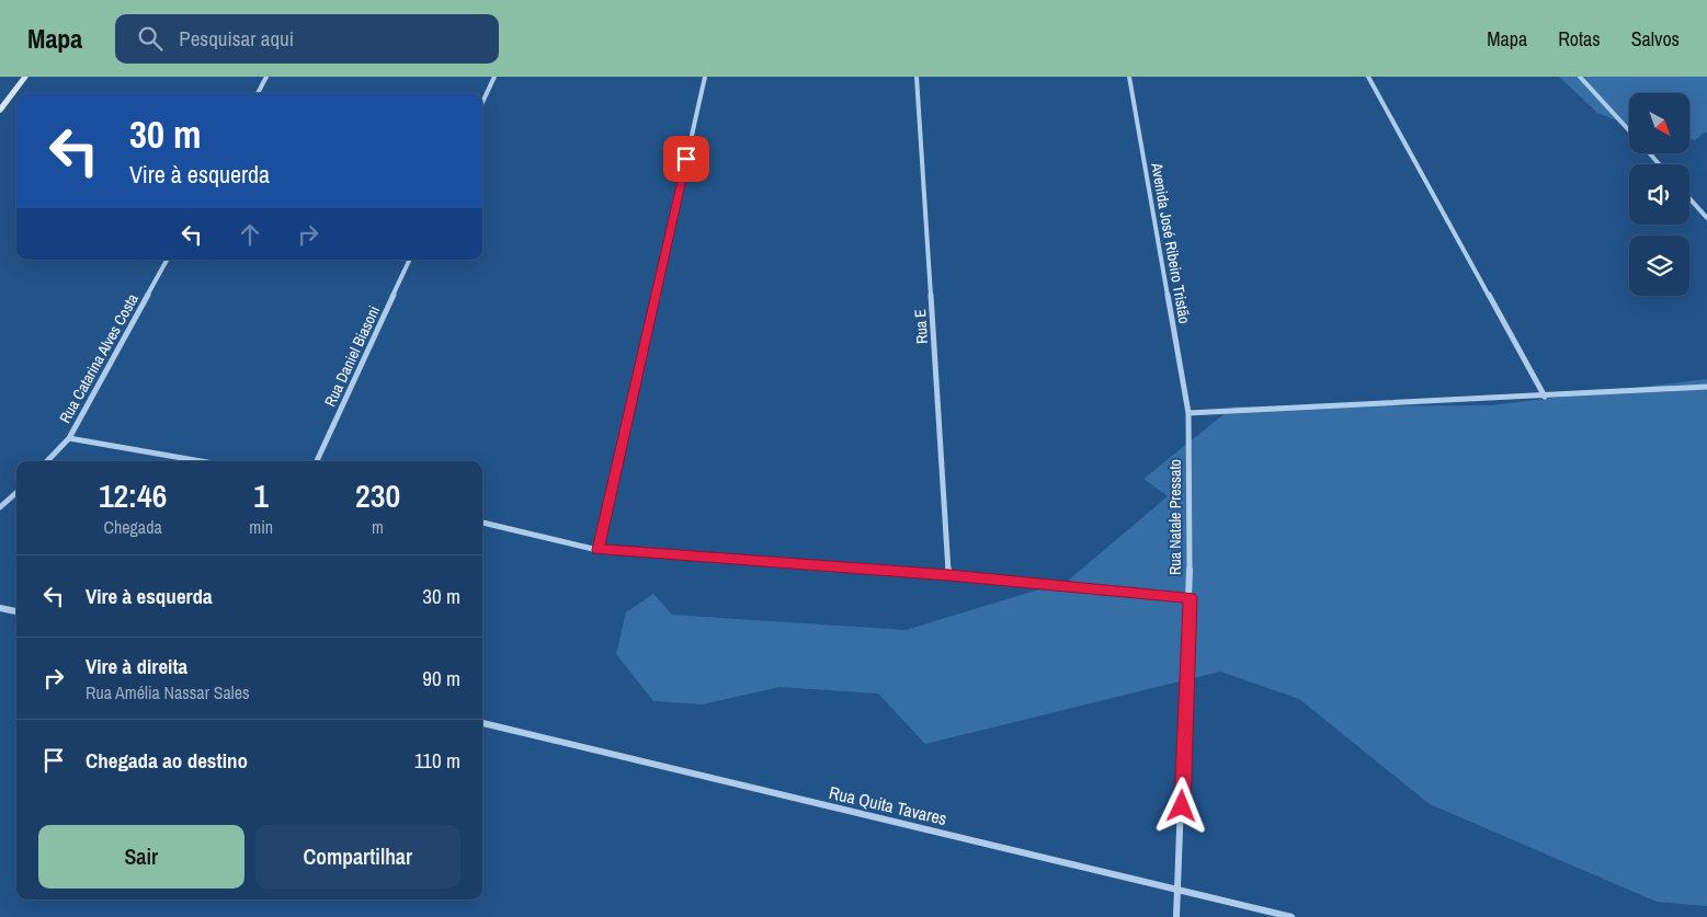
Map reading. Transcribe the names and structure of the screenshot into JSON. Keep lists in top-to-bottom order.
{
  "streets": {
    "street": [
      "Avenida José Ribeiro Tristão",
      "Rua E",
      "Rua Daniel Biasoni",
      "Rua Catarina Alves Costa",
      "Rua Natale Pressato",
      "Rua Quita Tavares"
    ]
  },
  "crossings": [
    ["Avenida José Ribeiro Tristão", "Rua Natale Pressato"],
    ["Rua Natale Pressato", "Rua Quita Tavares"]
  ],
  "north": "bottom right",
  "page": {
    "header": "Mapa",
    "search": "Pesquisar aqui",
    "nav": ["Mapa", "Rotas", "Salvos"],
    "turn": ["30 m", "Vire à esquerda"],
    "eta": [
      "12:46",
      "Chegada",
      "1",
      "min",
      "230",
      "m"
    ],
    "list": [
      {
        "name": "Vire à esquerda",
        "value": "30 m"
      },
      {
        "name": "Vire à direita",
        "note": "Rua Amélia Nassar Sales",
        "value": "90 m"
      },
      {
        "name": "Chegada ao destino",
        "value": "110 m"
      }
    ],
    "buttons": ["Sair", "Compartilhar"]
  }
}
